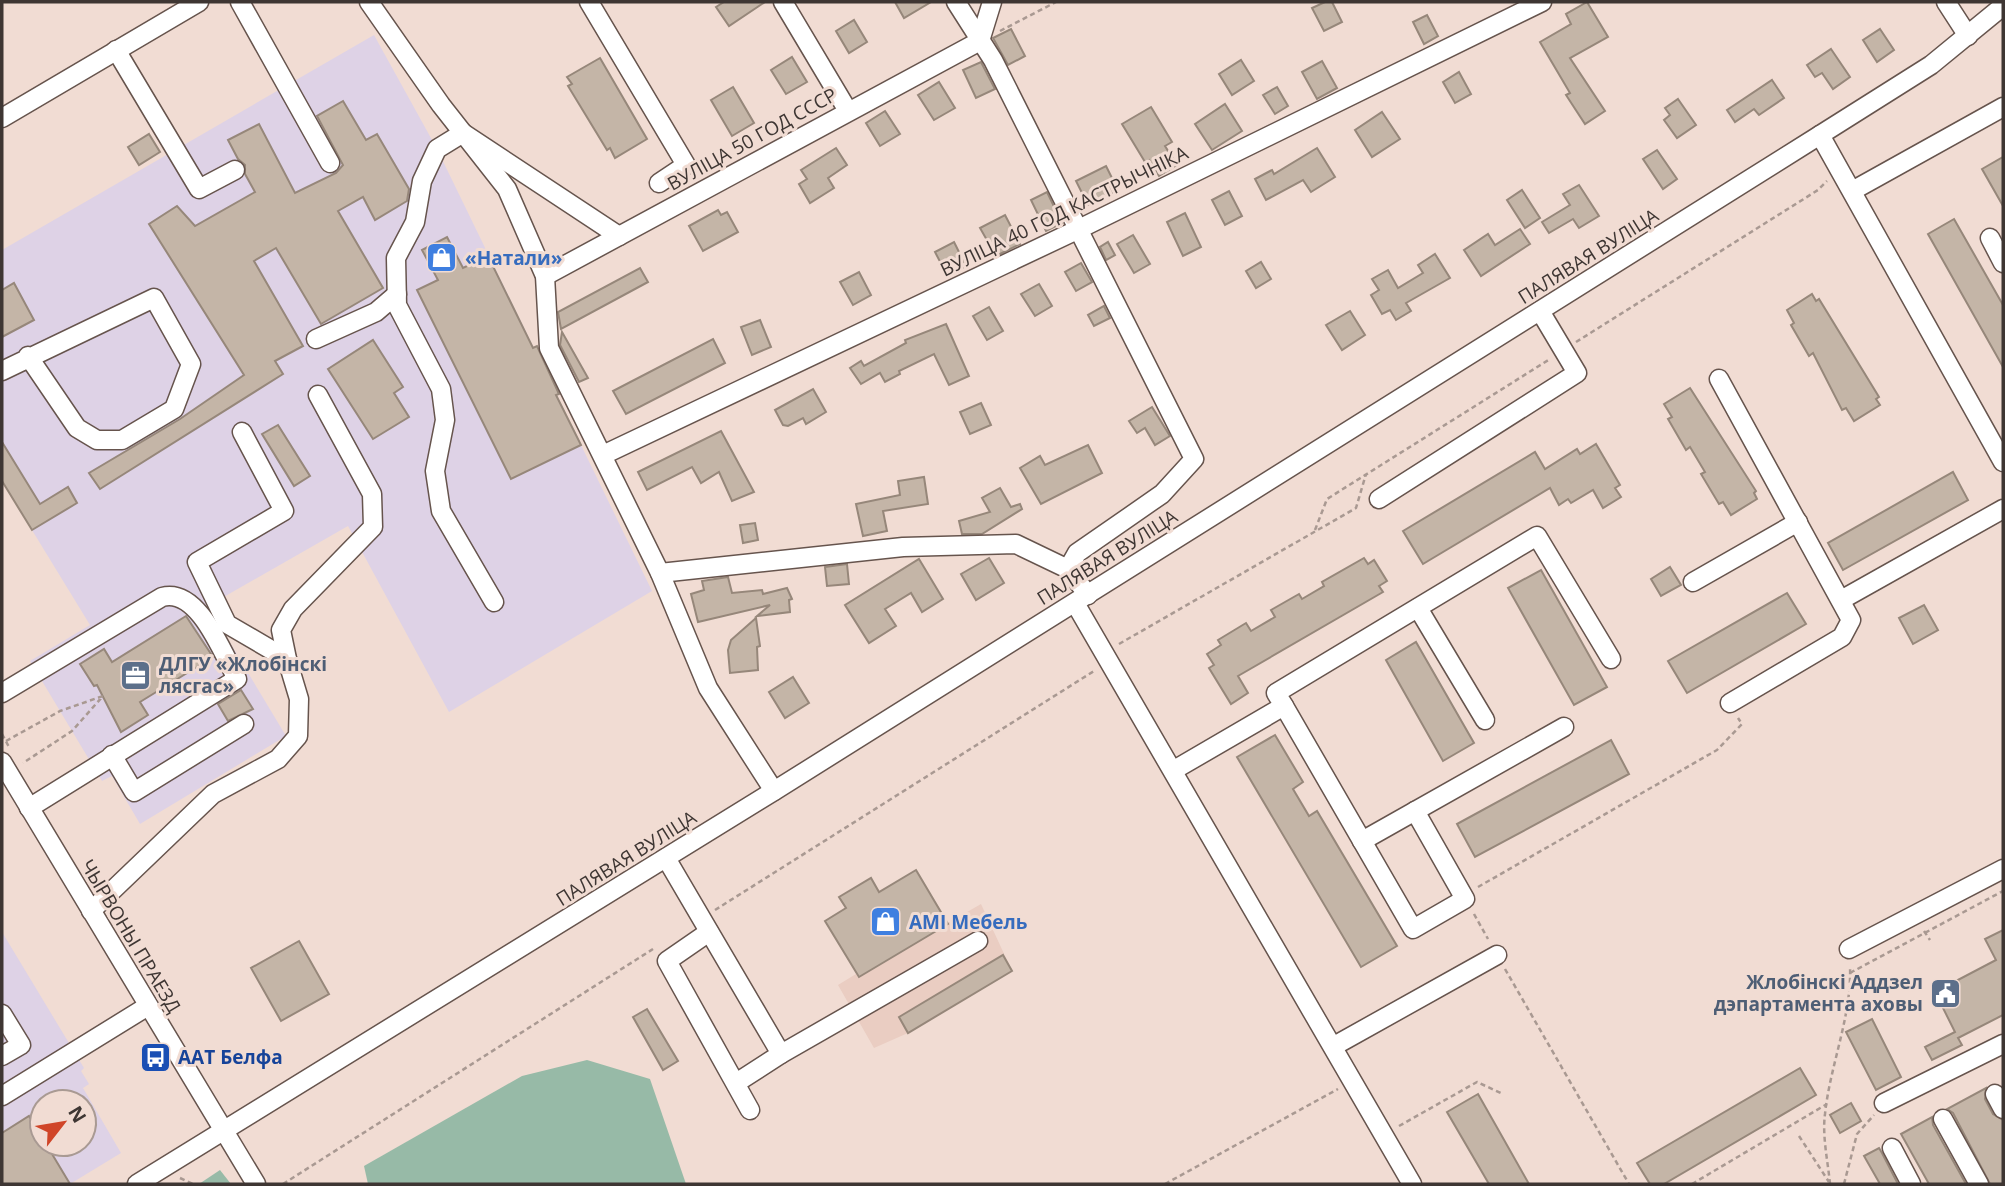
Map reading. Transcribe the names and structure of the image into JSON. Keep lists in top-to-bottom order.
{
  "streets": {
    "street": [
      "ВУЛІЦА 50 ГОД СССР",
      "ВУЛІЦА 40 ГОД КАСТРЫЧНІКА",
      "ПАЛЯВАЯ ВУЛІЦА",
      "ЧЫРВОНЫ ПРАЕЗД"
    ]
  },
  "crossings": [
    ["ПАЛЯВАЯ ВУЛІЦА", "ЧЫРВОНЫ ПРАЕЗД"]
  ],
  "places": {
    "shop": ["«Натали»", "AMI Мебель"],
    "office": ["ДЛГУ «Жлобінскі лясгас»"],
    "public building": ["Жлобінскі Аддзел дэпартамента аховы"],
    "bus stop": ["ААТ Белфа"]
  },
  "north": "top right"
}
